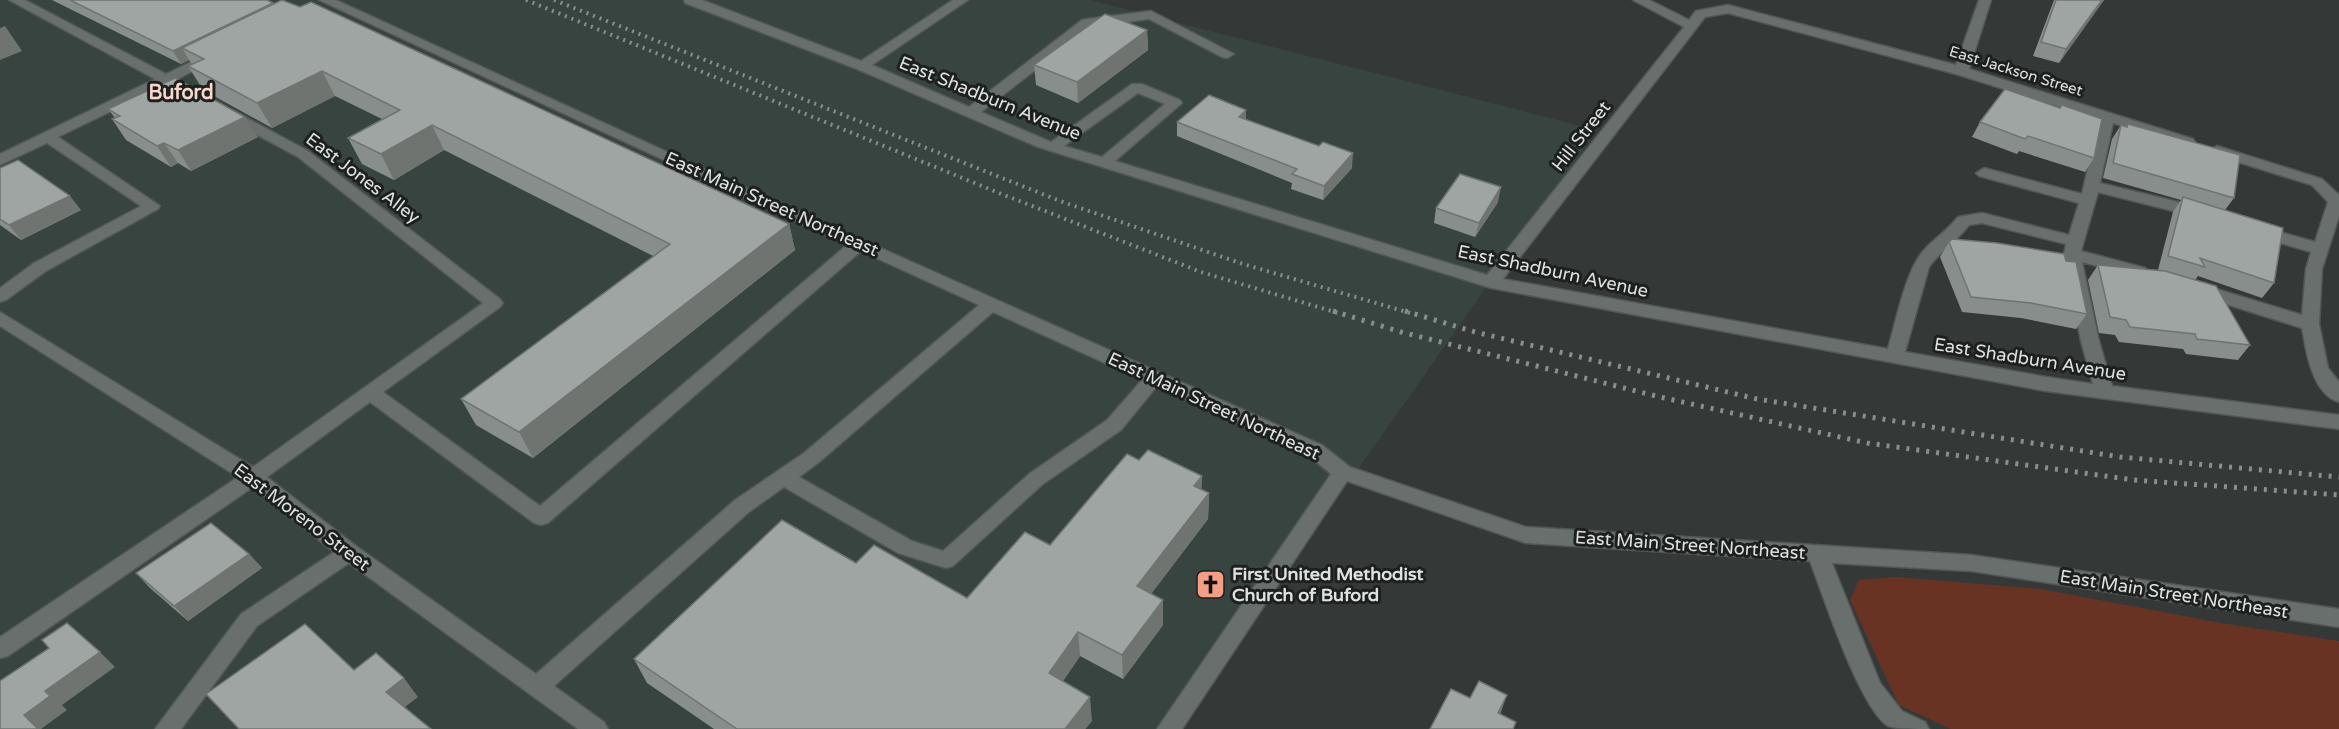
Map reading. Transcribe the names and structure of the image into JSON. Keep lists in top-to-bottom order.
{
  "streets": {
    "street": [
      "East Jackson Street",
      "East Shadburn Avenue",
      "Hill Street",
      "East Jones Alley",
      "East Main Street Northeast",
      "East Moreno Street"
    ]
  },
  "crossings": [
    ["East Jackson Street", "Hill Street"],
    ["East Shadburn Avenue", "Hill Street"]
  ],
  "districts": ["Buford"],
  "places": {
    "church": ["First United Methodist Church of Buford"]
  }
}
